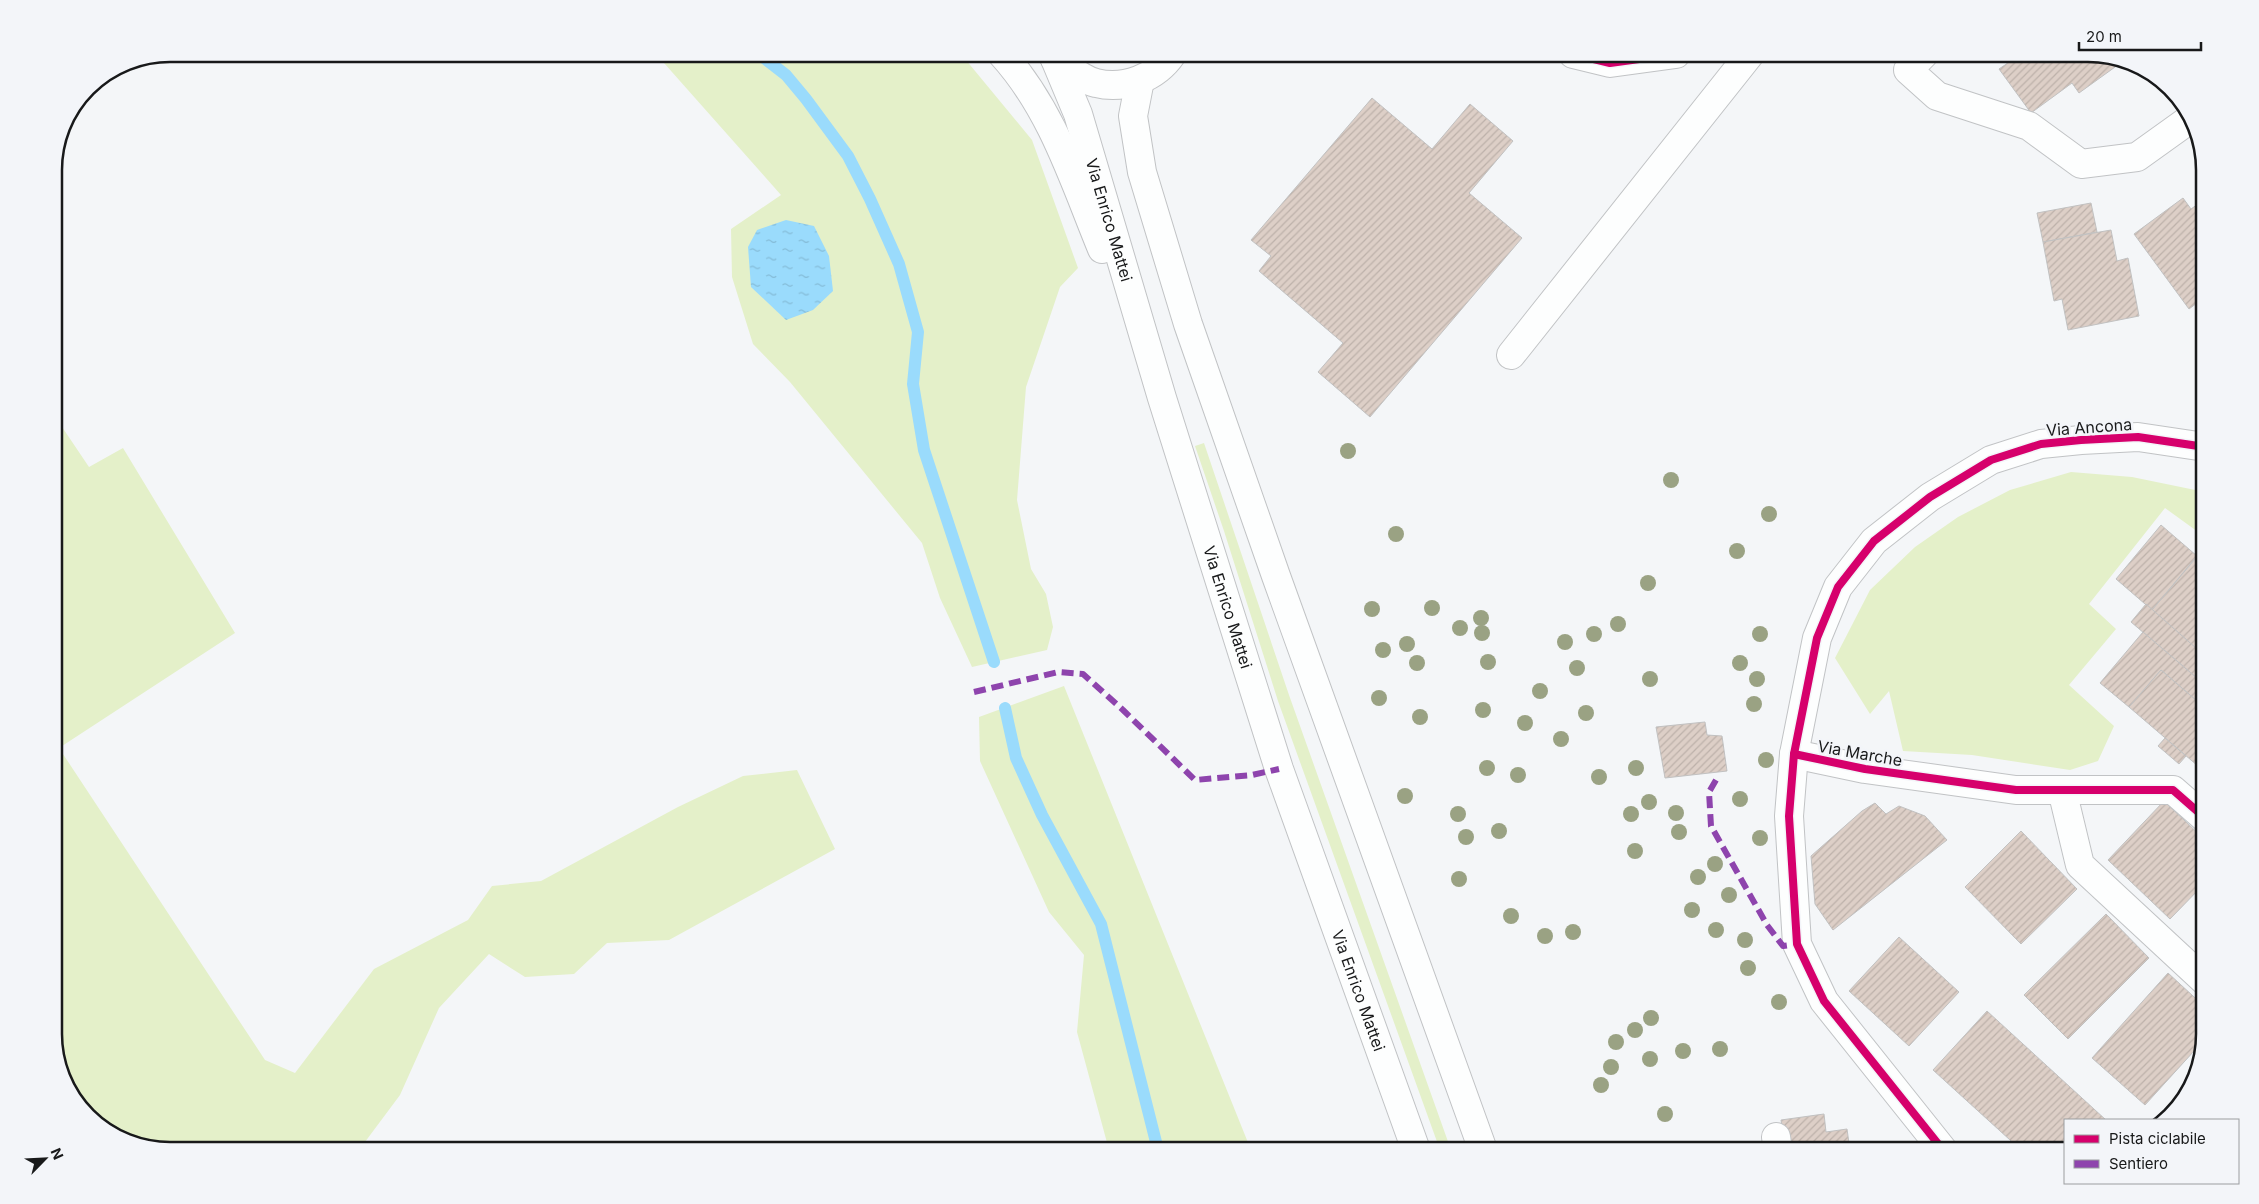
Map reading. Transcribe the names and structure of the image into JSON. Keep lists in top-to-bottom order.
{
  "streets": {
    "main road": ["Via Enrico Mattei", "Via Ancona", "Via Marche"]
  },
  "crossings": [
    ["Via Ancona", "Via Marche"]
  ],
  "legend": ["Pista ciclabile", "Sentiero"],
  "scale_bar": "20 m",
  "north": "top right"
}
